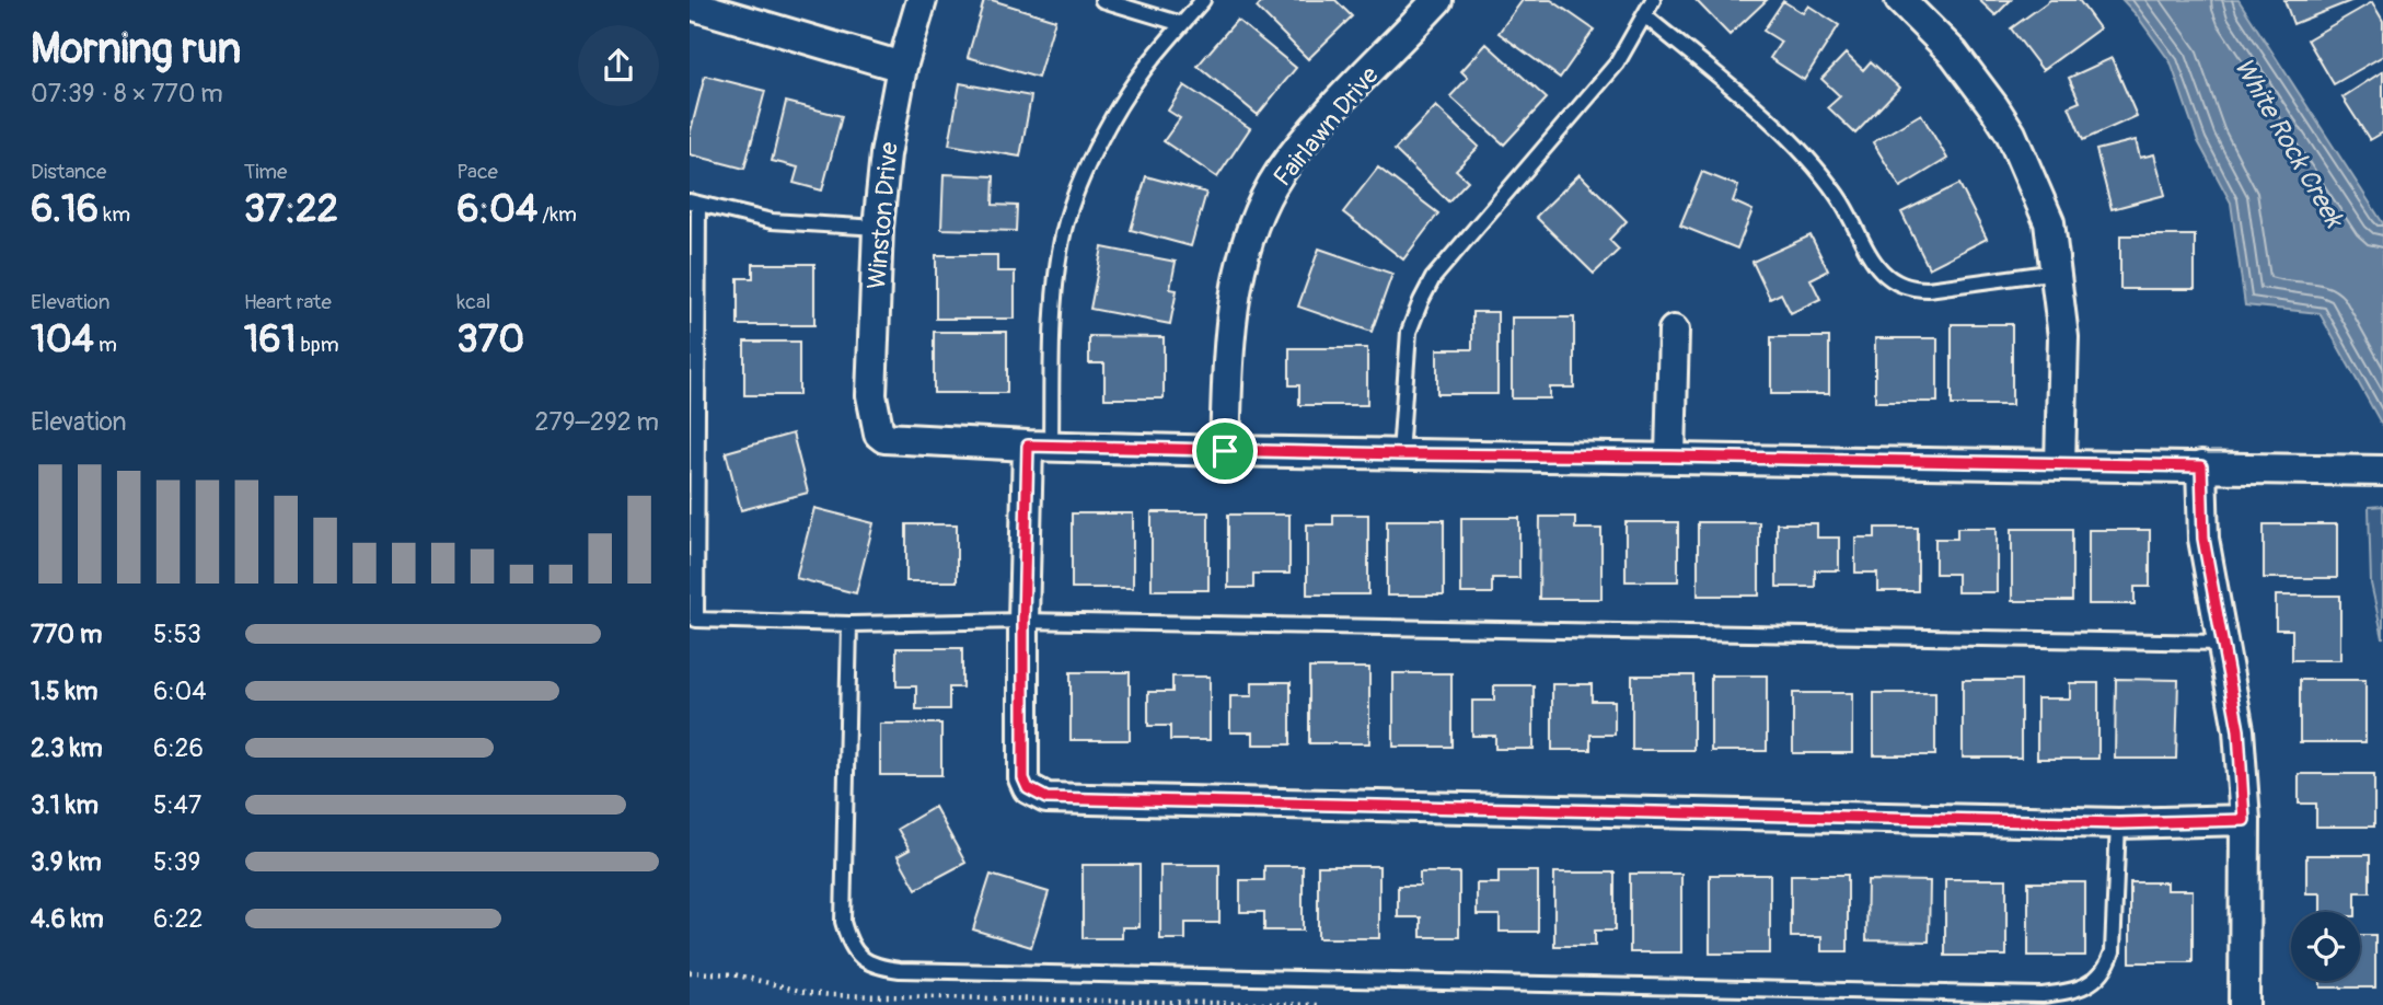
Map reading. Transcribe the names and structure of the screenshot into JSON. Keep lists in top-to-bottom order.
{
  "streets": {
    "street": ["Fairlawn Drive", "Winston Drive"]
  },
  "water": ["White Rock Creek"],
  "page": {
    "heading": ["Morning run", "07:39 · 8 × 770 m"],
    "stats": [
      ["Distance", "6.16 km"],
      ["Time", "37:22"],
      ["Pace", "6:04 /km"],
      ["Elevation", "104 m"],
      ["Heart rate", "161 bpm"],
      ["kcal", "370"]
    ],
    "chart": ["Elevation", "279–292 m"],
    "list": [
      {
        "name": "770 m",
        "note": "5:53"
      },
      {
        "name": "1.5 km",
        "note": "6:04"
      },
      {
        "name": "2.3 km",
        "note": "6:26"
      },
      {
        "name": "3.1 km",
        "note": "5:47"
      },
      {
        "name": "3.9 km",
        "note": "5:39"
      },
      {
        "name": "4.6 km",
        "note": "6:22"
      }
    ]
  }
}
